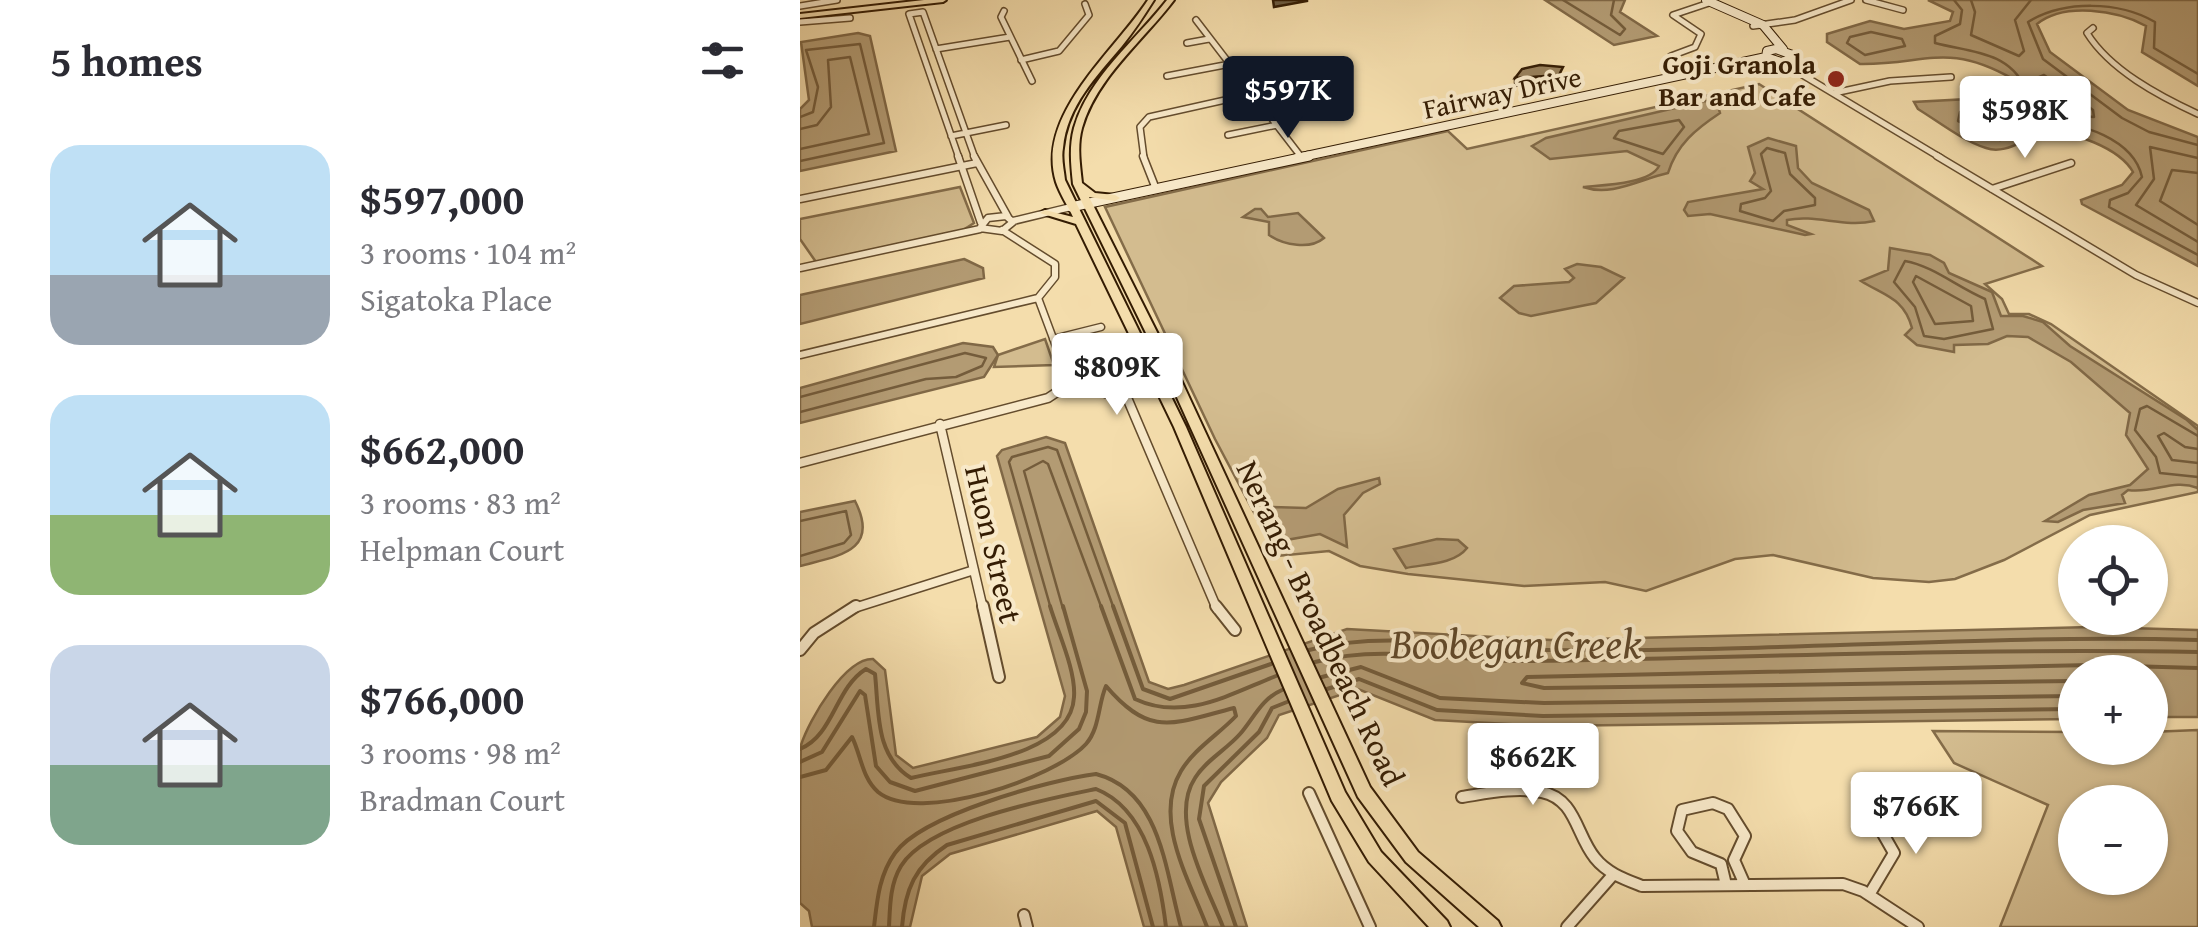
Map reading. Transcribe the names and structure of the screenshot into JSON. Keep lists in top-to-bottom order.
{
  "streets": {
    "main road": ["Nerang - Broadbeach Road"],
    "street": ["Fairway Drive", "Huon Street"]
  },
  "crossings": [
    ["Fairway Drive", "Nerang - Broadbeach Road"]
  ],
  "water": ["Boobegan Creek"],
  "places": ["Goji Granola Bar and Cafe"],
  "page": {
    "heading": "5 homes",
    "price": [
      "$597K",
      "$598K",
      "$809K",
      "$662K",
      "$766K"
    ],
    "list": [
      {
        "name": "$597,000",
        "note": "3 rooms · 104 m² · Sigatoka Place"
      },
      {
        "name": "$662,000",
        "note": "3 rooms · 83 m² · Helpman Court"
      },
      {
        "name": "$766,000",
        "note": "3 rooms · 98 m² · Bradman Court"
      }
    ],
    "map_buttons": ["+", "−"]
  }
}
